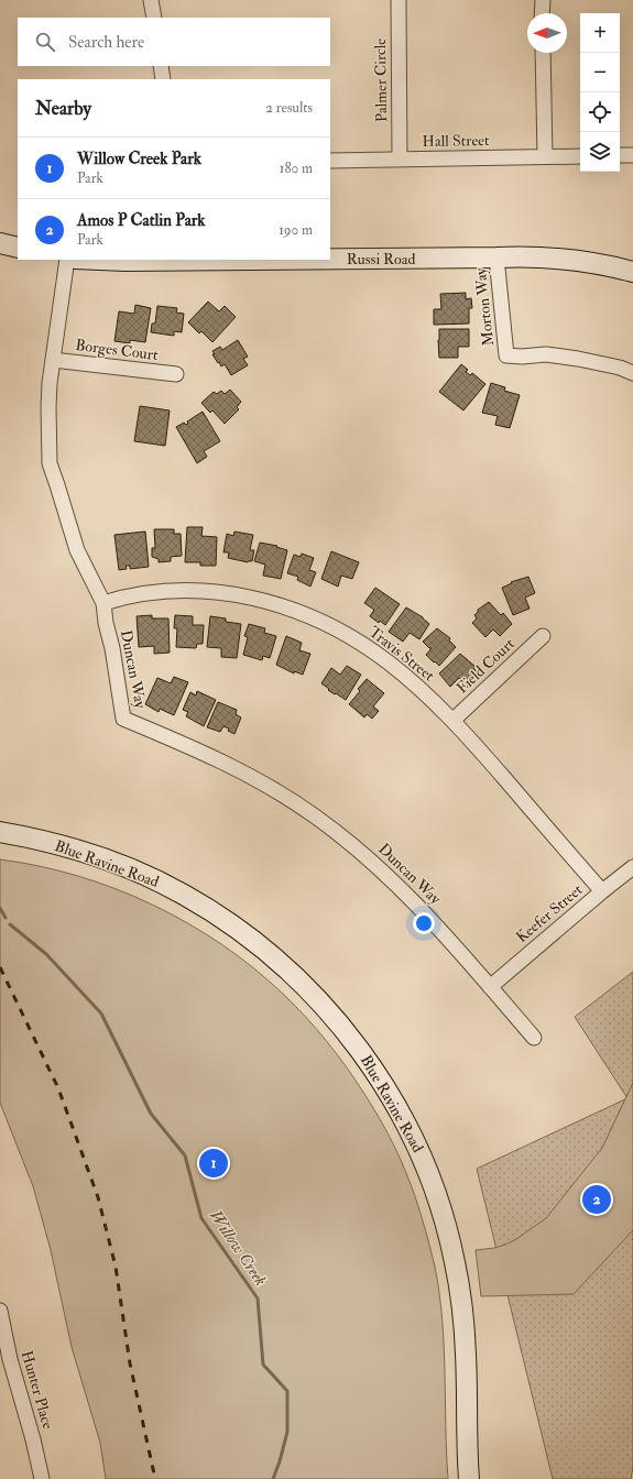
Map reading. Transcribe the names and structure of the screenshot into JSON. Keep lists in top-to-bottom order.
{
  "streets": {
    "main road": ["Russi Road", "Blue Ravine Road"],
    "street": [
      "Palmer Circle",
      "Hall Street",
      "Morton Way",
      "Borges Court",
      "Travis Street",
      "Field Court",
      "Duncan Way",
      "Keefer Street",
      "Hunter Place"
    ]
  },
  "crossings": [
    ["Palmer Circle", "Hall Street"],
    ["Russi Road", "Morton Way"],
    ["Borges Court", "Duncan Way"],
    ["Travis Street", "Field Court"],
    ["Travis Street", "Duncan Way"],
    ["Travis Street", "Keefer Street"],
    ["Duncan Way", "Keefer Street"]
  ],
  "water": ["Willow Creek"],
  "north": "left",
  "page": {
    "map_buttons": ["+", "−"],
    "search": "Search here",
    "heading": ["Nearby", "2 results"],
    "list": [
      {
        "mark": "1",
        "name": "Willow Creek Park",
        "note": "Park",
        "value": "180 m"
      },
      {
        "mark": "2",
        "name": "Amos P Catlin Park",
        "note": "Park",
        "value": "190 m"
      }
    ],
    "pins": ["1", "2"]
  }
}
